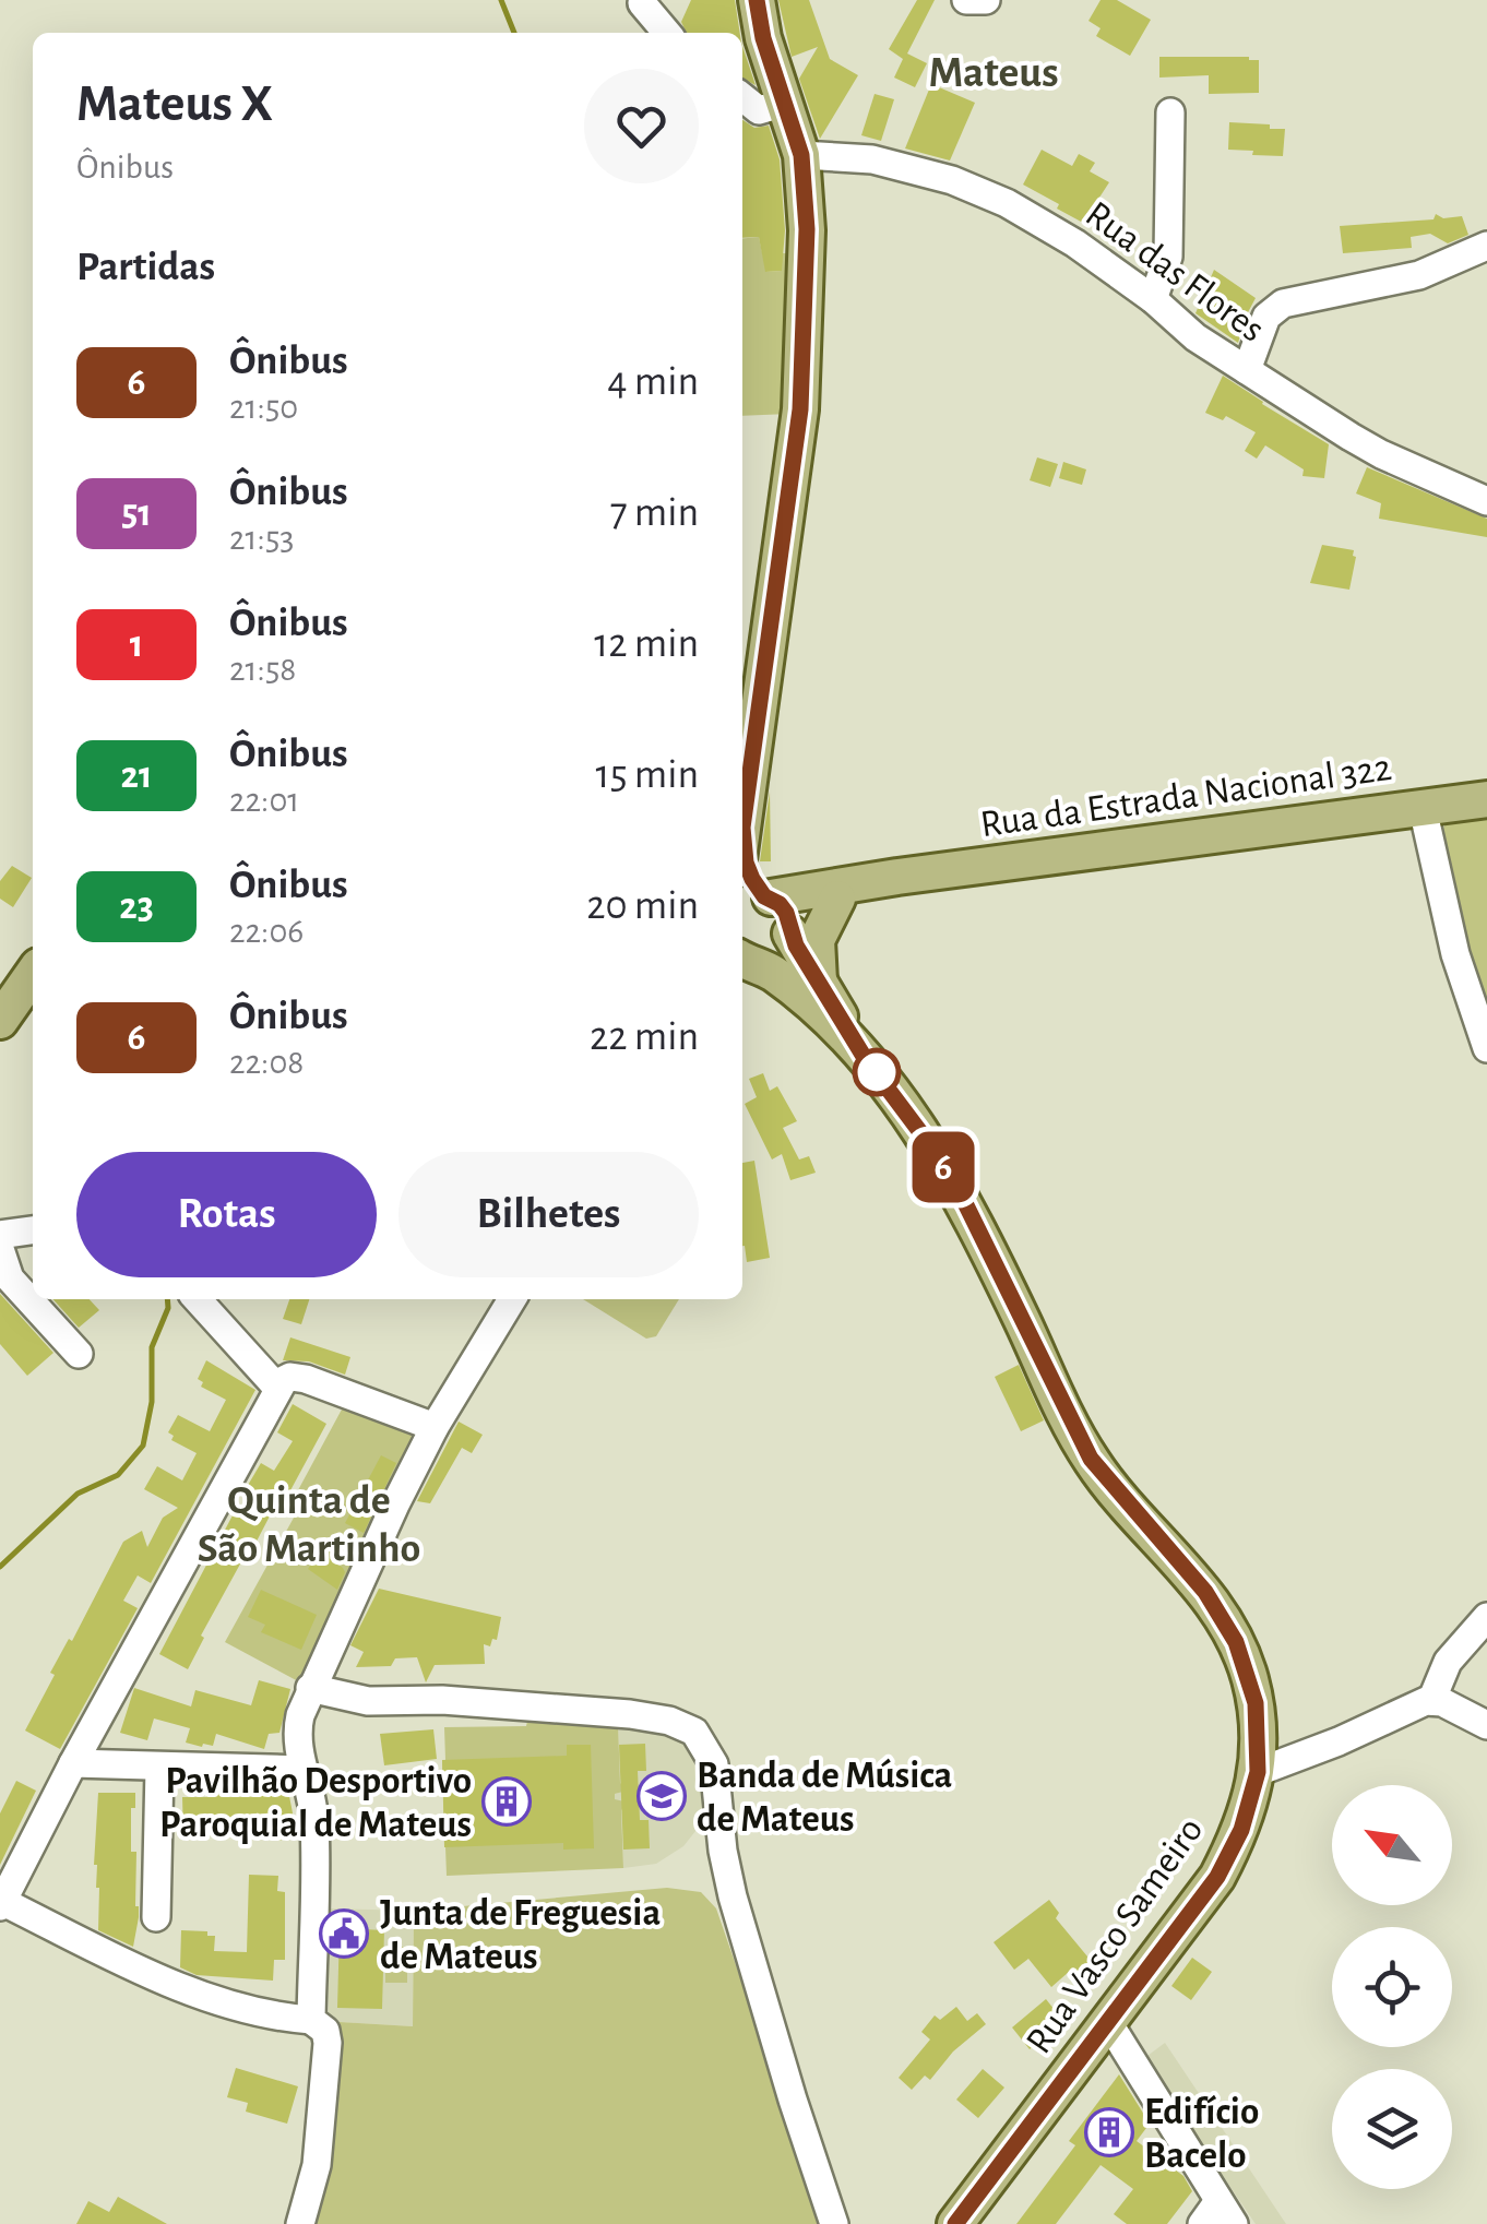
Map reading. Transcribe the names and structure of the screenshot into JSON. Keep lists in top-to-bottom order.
{
  "streets": {
    "main road": ["Rua da Estrada Nacional 322", "Rua Vasco Sameiro"],
    "street": ["Rua das Flores"]
  },
  "districts": ["Mateus", "Quinta de São Martinho"],
  "places": {
    "school or university": ["Banda de Música de Mateus"],
    "building": ["Pavilhão Desportivo Paroquial de Mateus", "Edifício Bacelo"],
    "public building": ["Junta de Freguesia de Mateus"]
  },
  "lines": ["bus line 6"],
  "north": "top left",
  "page": {
    "on_map": "6",
    "heading": [
      ["Mateus X", "Ônibus"],
      "Partidas"
    ],
    "list": [
      {
        "mark": "6",
        "name": "Ônibus",
        "note": "21:50",
        "value": "4 min"
      },
      {
        "mark": "51",
        "name": "Ônibus",
        "note": "21:53",
        "value": "7 min"
      },
      {
        "mark": "1",
        "name": "Ônibus",
        "note": "21:58",
        "value": "12 min"
      },
      {
        "mark": "21",
        "name": "Ônibus",
        "note": "22:01",
        "value": "15 min"
      },
      {
        "mark": "23",
        "name": "Ônibus",
        "note": "22:06",
        "value": "20 min"
      },
      {
        "mark": "6",
        "name": "Ônibus",
        "note": "22:08",
        "value": "22 min"
      }
    ],
    "buttons": ["Rotas", "Bilhetes"]
  }
}
